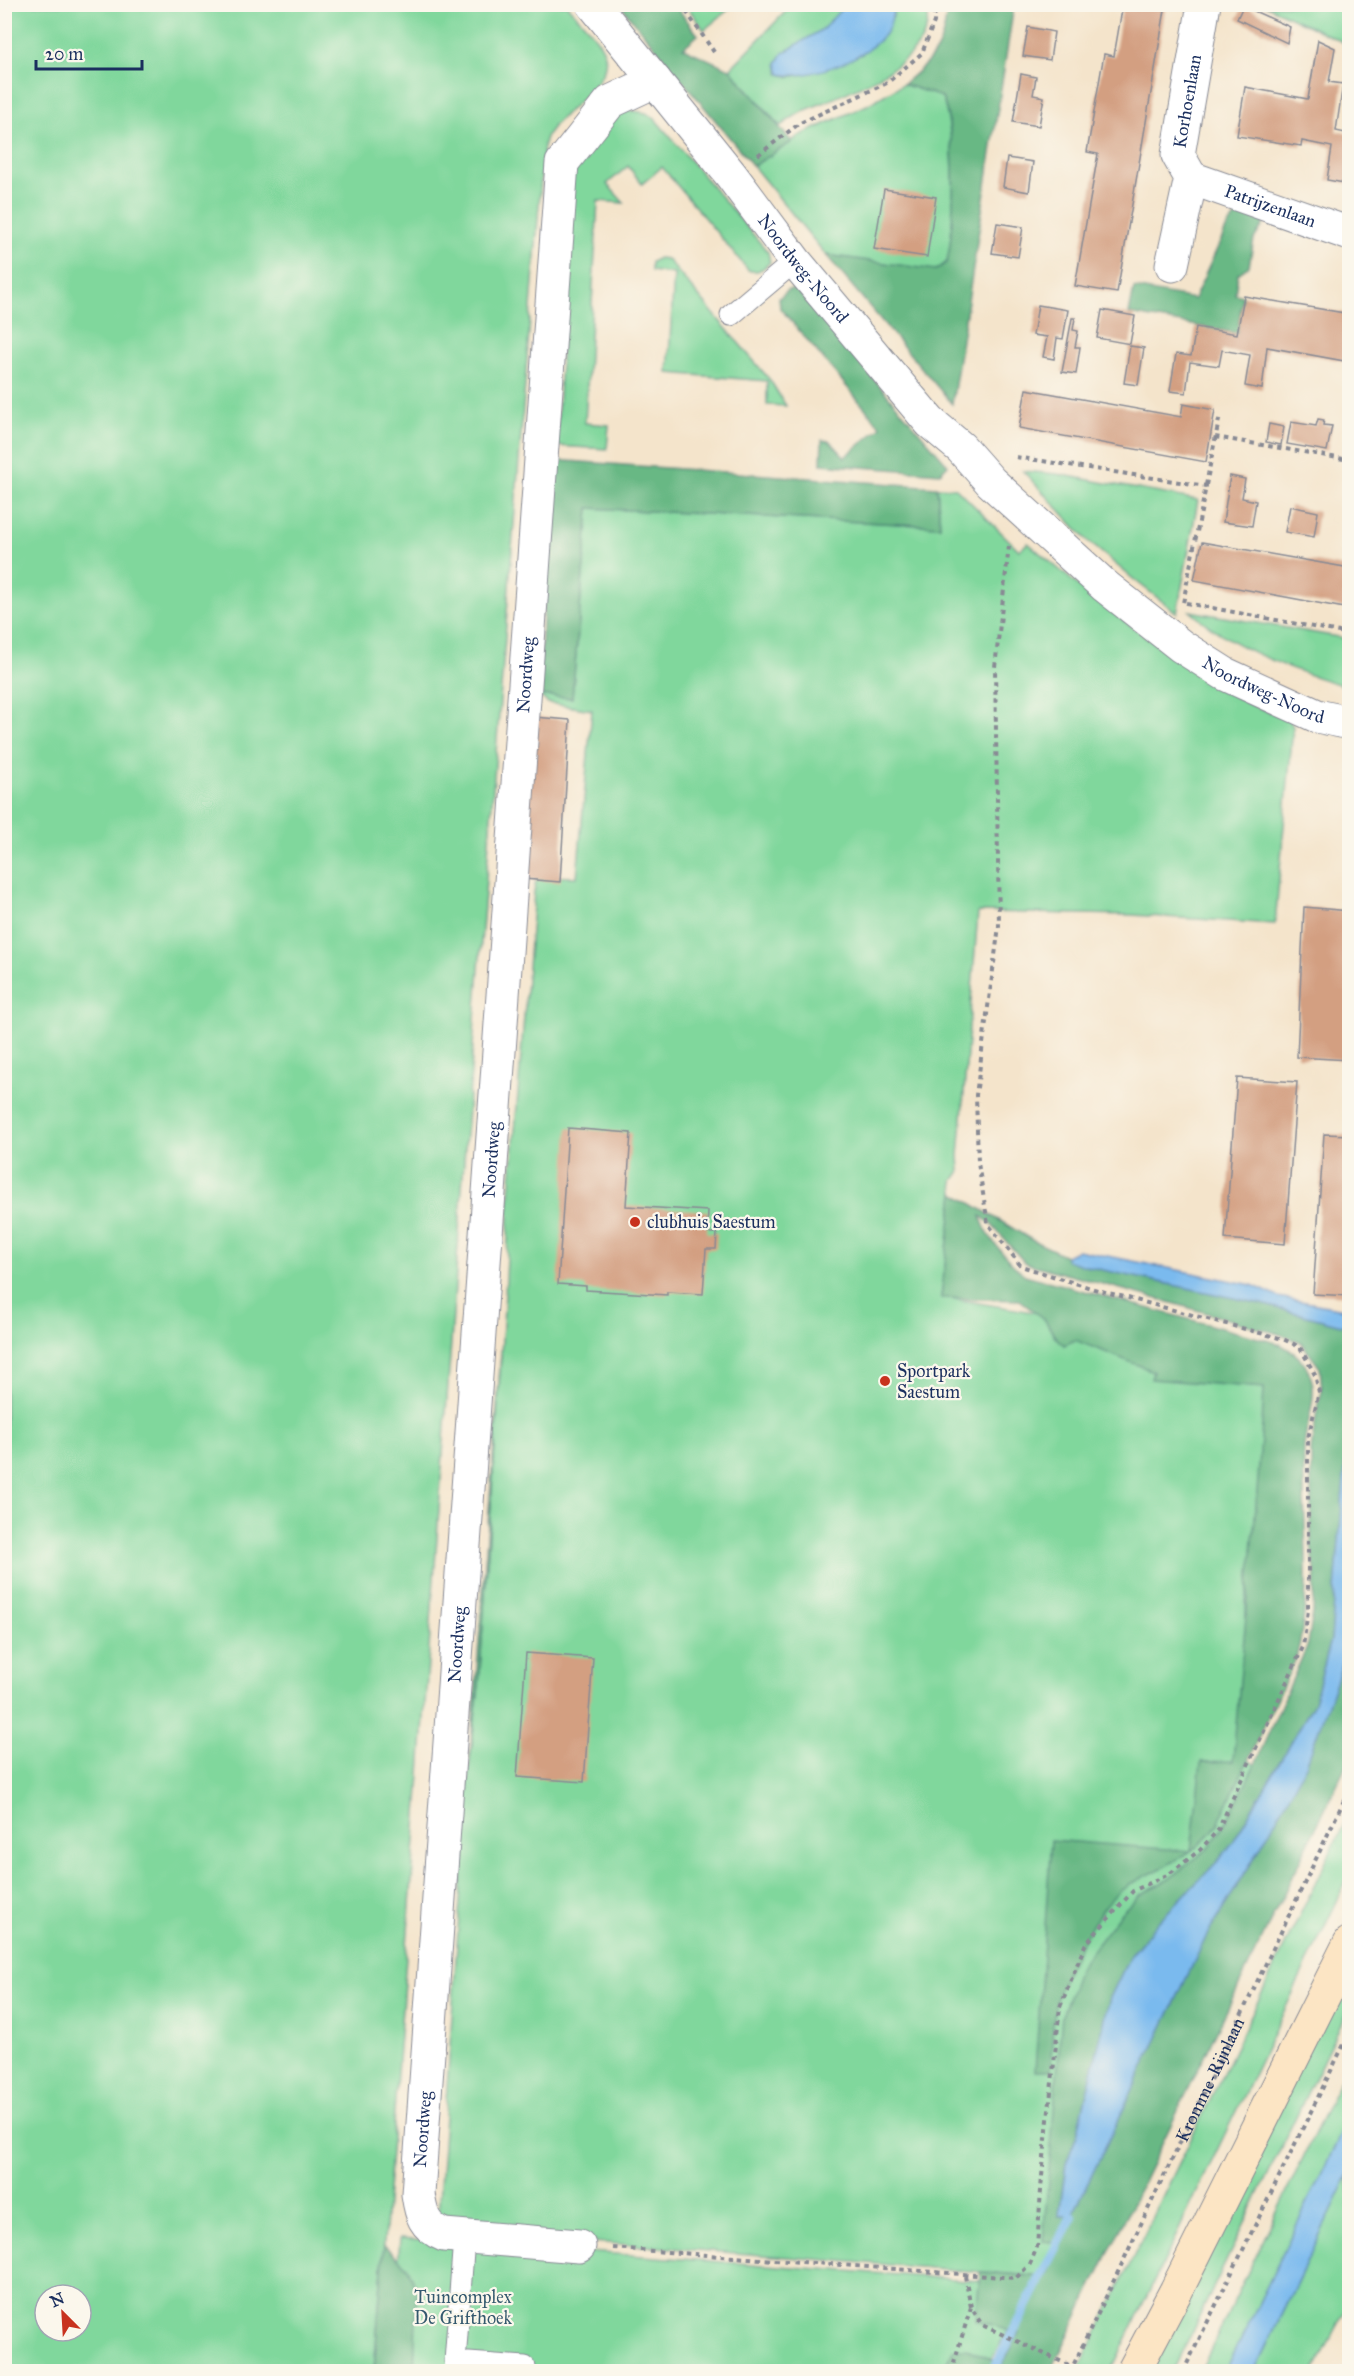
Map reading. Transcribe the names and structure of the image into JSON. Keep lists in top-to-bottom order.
{
  "streets": {
    "street": [
      "Korhoenlaan",
      "Patrijzenlaan",
      "Noordweg-Noord",
      "Noordweg"
    ],
    "path": ["Kromme-Rijnlaan"]
  },
  "crossings": [
    ["Korhoenlaan", "Patrijzenlaan"],
    ["Noordweg-Noord", "Noordweg"]
  ],
  "parks": ["Tuincomplex De Grifthoek"],
  "places": ["clubhuis Saestum", "Sportpark Saestum"],
  "scale_bar": "20 m",
  "north": "top left"
}
